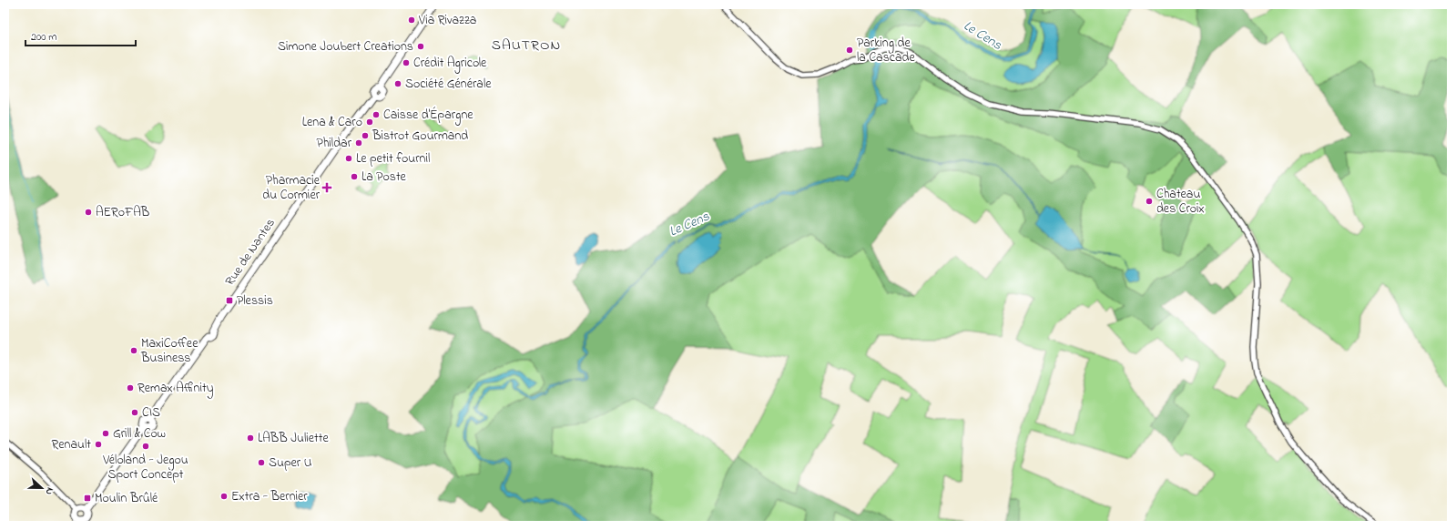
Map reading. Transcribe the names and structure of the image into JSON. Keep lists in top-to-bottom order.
{
  "streets": {
    "main road": ["Rue de Nantes"]
  },
  "districts": ["SAUTRON"],
  "water": ["Le Cens"],
  "places": {
    "other": [
      "Via Rivazza",
      "Simone Joubert Creations",
      "Parking de la Cascade",
      "Crédit Agricole",
      "Société Générale",
      "Caisse d'Épargne",
      "Lena & Caro",
      "Bistrot Gourmand",
      "Phildar",
      "Le petit fournil",
      "La Poste",
      "Chateau des Croix",
      "AERoFAB",
      "MaxiCoffee Business",
      "Remax Affinity",
      "CIS",
      "Grill & Cow",
      "LABB Juliette",
      "Renault",
      "Véloland - Jegou Sport Concept",
      "Super U",
      "Extra - Bernier"
    ],
    "health": ["Pharmacie du Cormier"],
    "transit": ["Plessis", "Moulin Brûlé"]
  },
  "scale_bar": "200 m",
  "north": "right"
}
